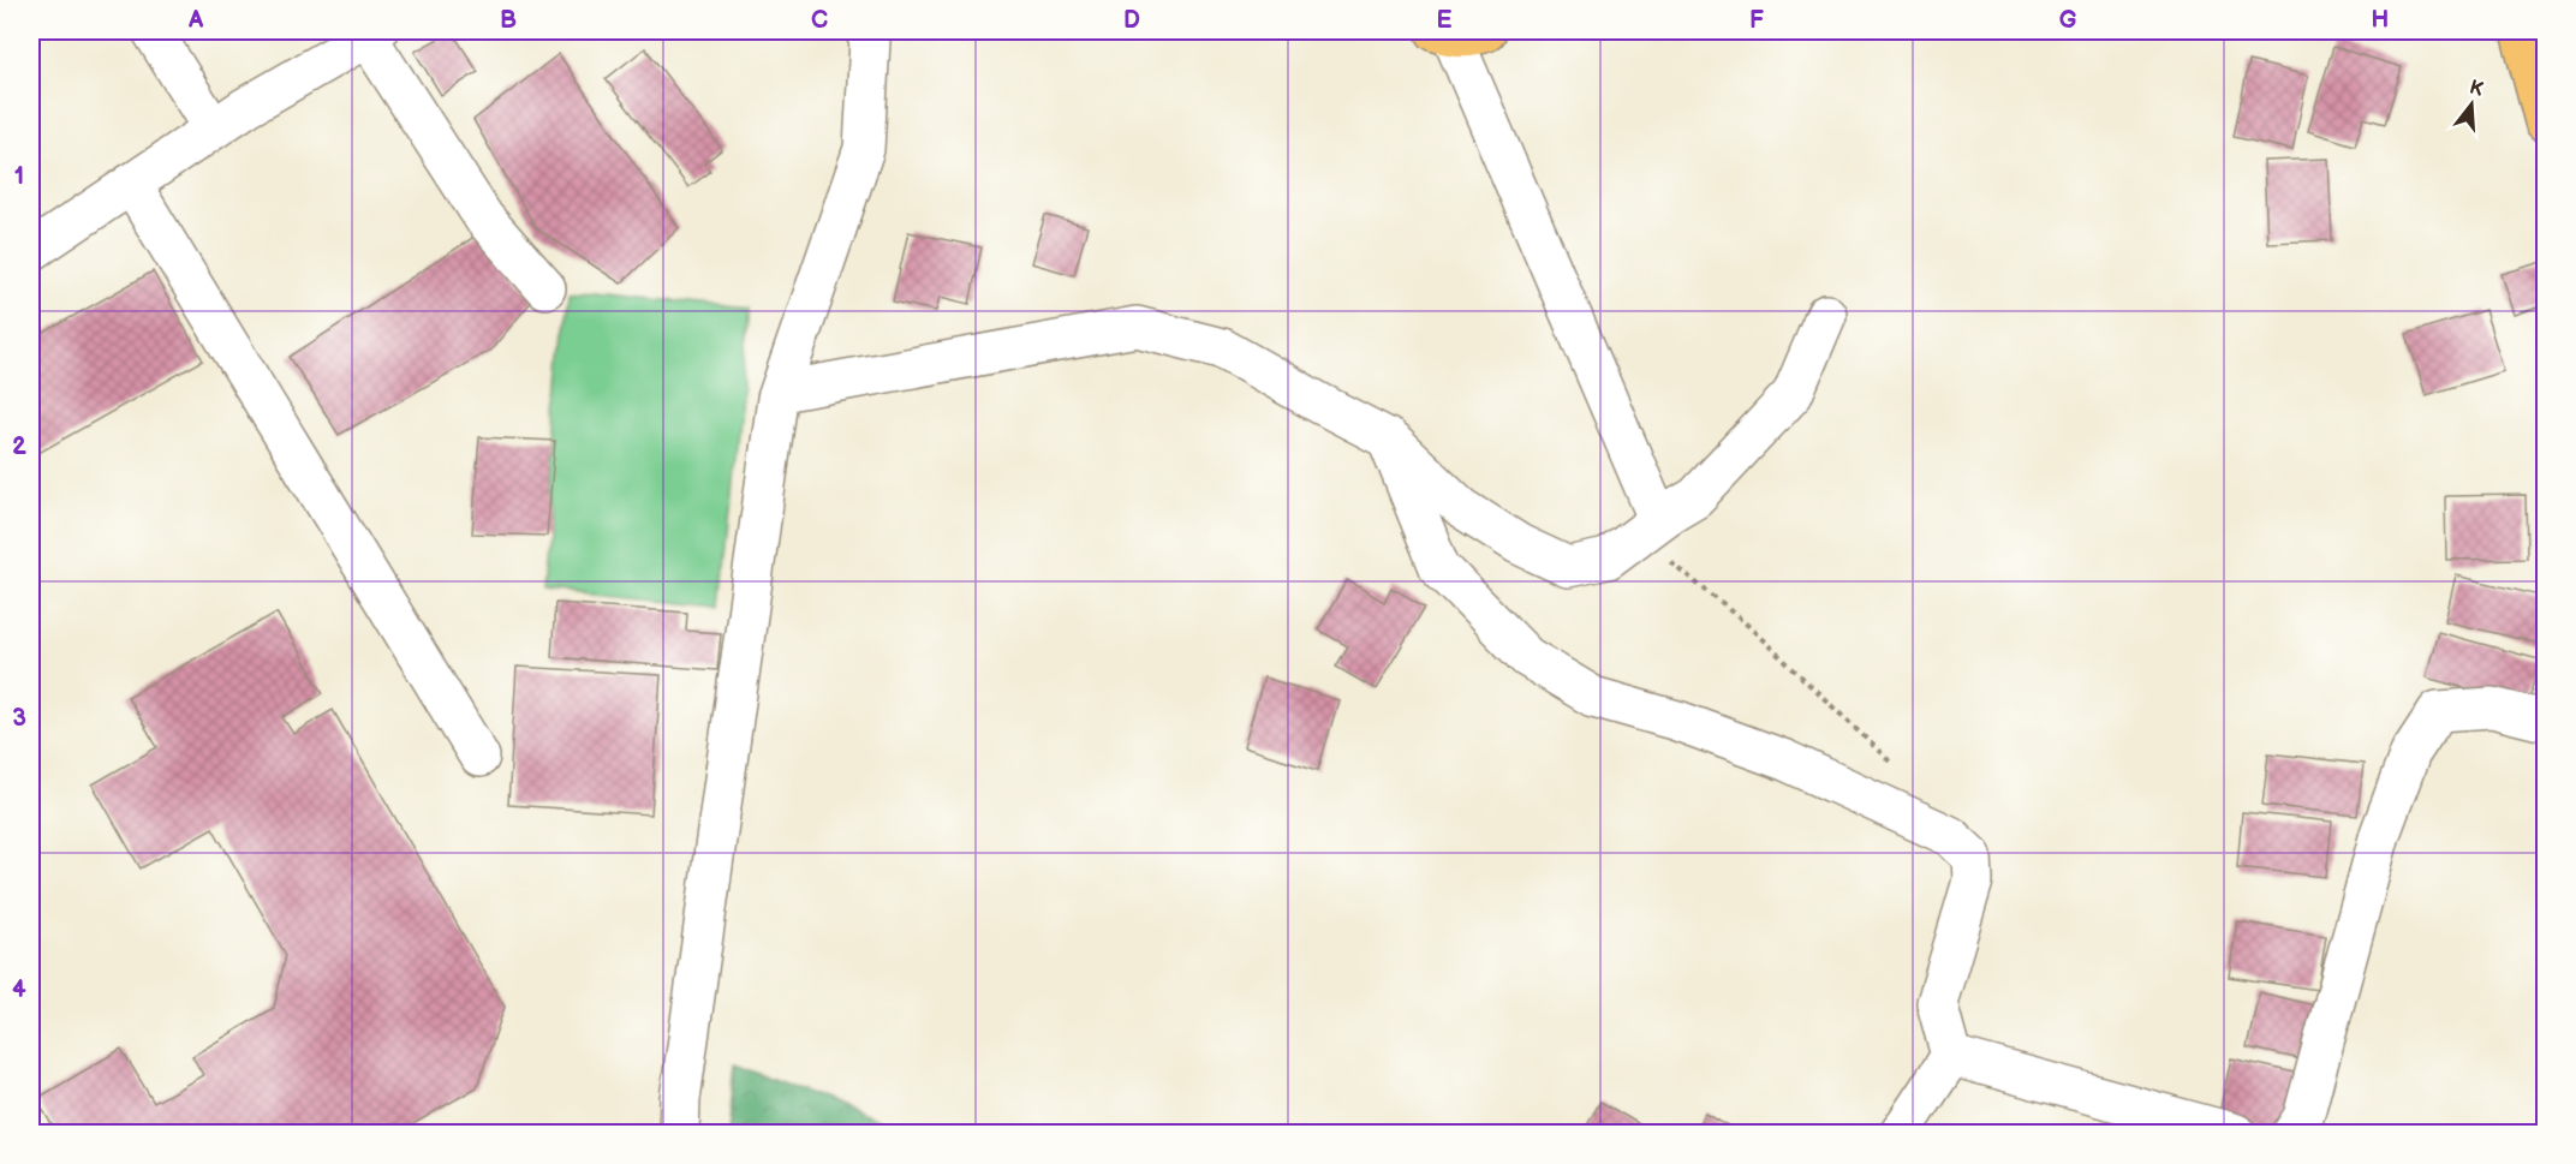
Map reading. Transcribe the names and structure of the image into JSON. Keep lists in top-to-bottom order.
{
  "north": "top",
  "grid": {
    "columns": [
      "A",
      "B",
      "C",
      "D",
      "E",
      "F",
      "G",
      "H"
    ],
    "rows": [
      "1",
      "2",
      "3",
      "4"
    ]
  }
}
